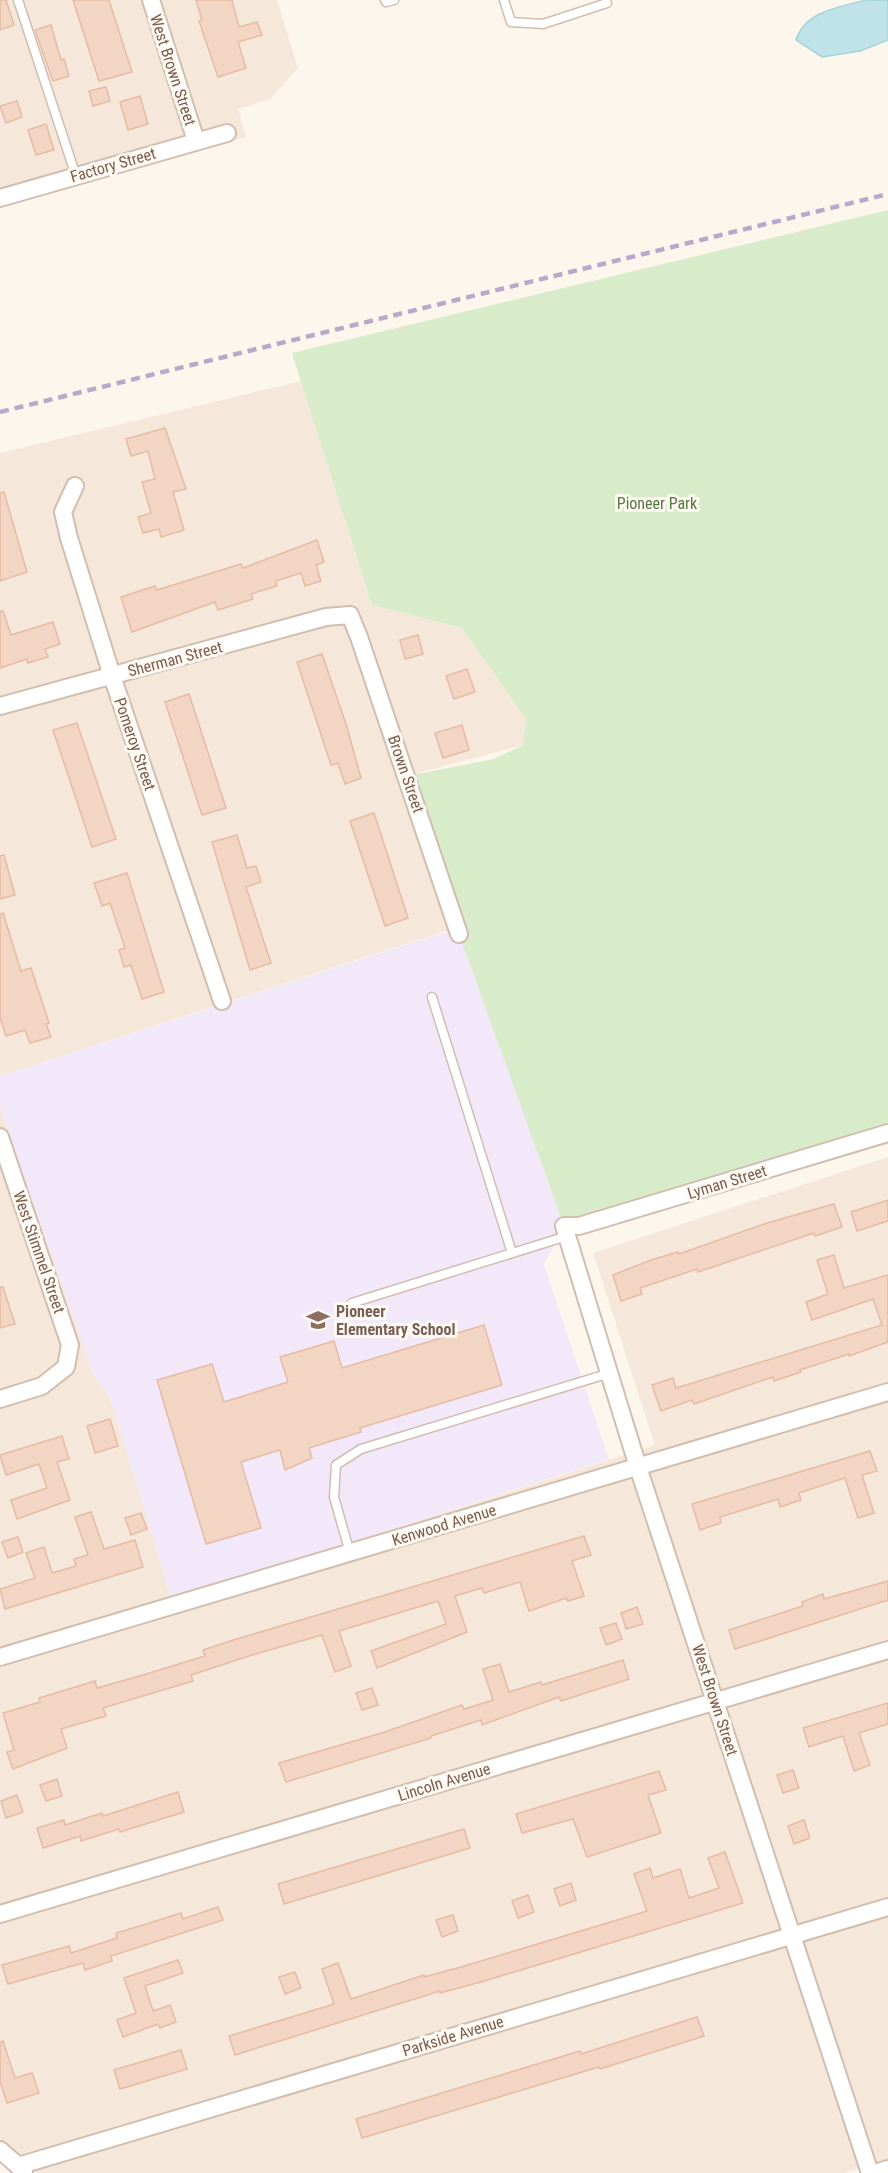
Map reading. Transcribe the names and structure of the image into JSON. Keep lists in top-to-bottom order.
{
  "streets": {
    "street": [
      "West Brown Street",
      "Factory Street",
      "Sherman Street",
      "Pomeroy Street",
      "Brown Street",
      "Lyman Street",
      "West Stimmel Street",
      "Kenwood Avenue",
      "Lincoln Avenue",
      "Parkside Avenue"
    ]
  },
  "crossings": [
    ["West Brown Street", "Factory Street"],
    ["West Brown Street", "Lyman Street"],
    ["West Brown Street", "Kenwood Avenue"],
    ["West Brown Street", "Lincoln Avenue"],
    ["West Brown Street", "Parkside Avenue"],
    ["Sherman Street", "Pomeroy Street"],
    ["Sherman Street", "Brown Street"]
  ],
  "parks": ["Pioneer Park"],
  "places": {
    "school or university": ["Pioneer Elementary School"]
  }
}
